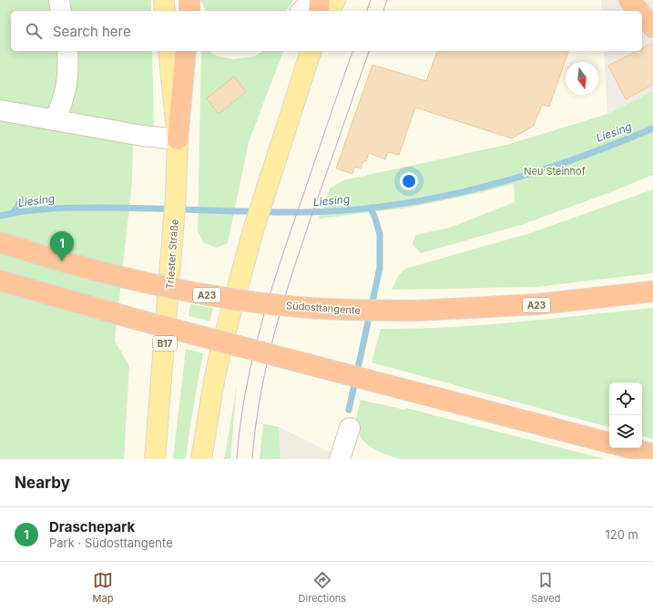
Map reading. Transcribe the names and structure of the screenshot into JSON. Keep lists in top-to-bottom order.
{
  "streets": {
    "highway": ["A23", "Südosttangente"],
    "main road": ["Triester Straße", "B17"]
  },
  "water": ["Liesing"],
  "parks": ["Neu Steinhof"],
  "north": "bottom",
  "page": {
    "search": "Search here",
    "pins": "1",
    "heading": "Nearby",
    "list": [
      {
        "mark": "1",
        "name": "Draschepark",
        "note": "Park · Südosttangente",
        "value": "120 m"
      }
    ],
    "nav": ["Map", "Directions", "Saved"]
  }
}
